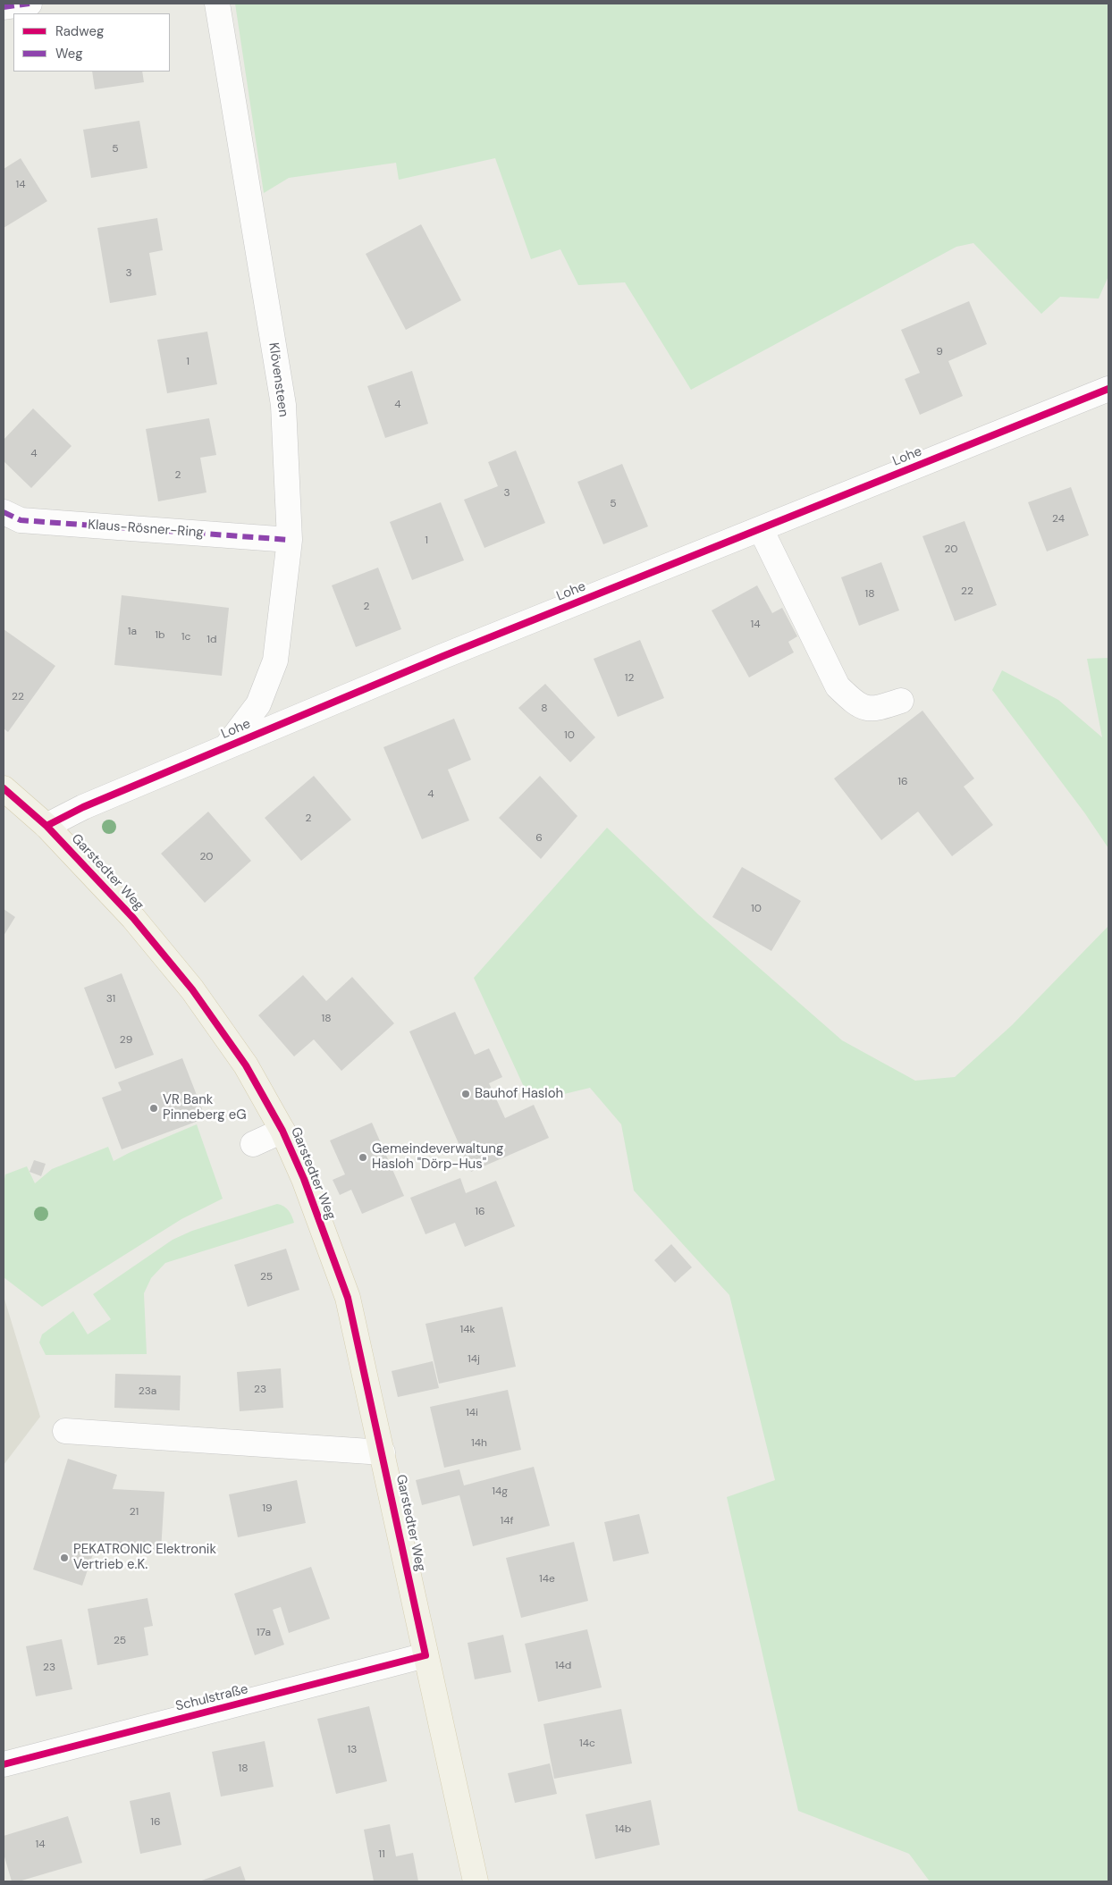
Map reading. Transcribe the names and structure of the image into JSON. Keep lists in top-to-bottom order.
{
  "streets": {
    "main road": ["Garstedter Weg"],
    "street": [
      "Klövensteen",
      "Lohe",
      "Klaus-Rösner-Ring",
      "Schulstraße"
    ]
  },
  "crossings": [
    ["Klövensteen", "Lohe"],
    ["Klövensteen", "Klaus-Rösner-Ring"],
    ["Lohe", "Garstedter Weg"],
    ["Garstedter Weg", "Schulstraße"]
  ],
  "places": [
    "Bauhof Hasloh",
    "VR Bank Pinneberg eG",
    "Gemeindeverwaltung Hasloh \"Dörp-Hus\"",
    "PEKATRONIC Elektronik Vertrieb e.K."
  ],
  "house_numbers": [
    "5",
    "14",
    "3",
    "9",
    "1",
    "4",
    "4",
    "2",
    "3",
    "5",
    "24",
    "1",
    "20",
    "22",
    "18",
    "2",
    "14",
    "1a",
    "1b",
    "1c",
    "1d",
    "12",
    "22",
    "8",
    "10",
    "16",
    "4",
    "2",
    "6",
    "20",
    "10",
    "31",
    "18",
    "29",
    "16",
    "25",
    "14k",
    "14j",
    "23",
    "23a",
    "14i",
    "14h",
    "14g",
    "19",
    "21",
    "14f",
    "14e",
    "17a",
    "25",
    "14d",
    "23",
    "14c",
    "13",
    "18",
    "16",
    "14b",
    "14",
    "11"
  ],
  "legend": ["Radweg", "Weg"]
}
